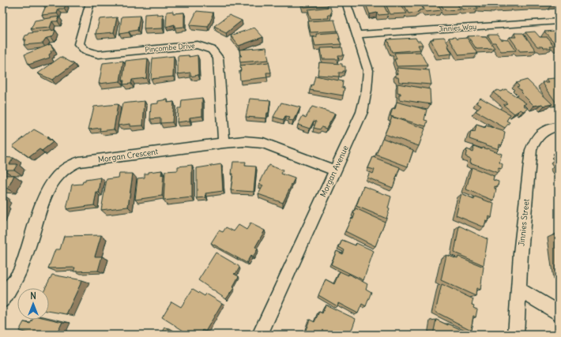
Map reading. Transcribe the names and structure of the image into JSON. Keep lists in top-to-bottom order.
{
  "streets": {
    "street": [
      "Jinnies Way",
      "Pincombe Drive",
      "Morgan Crescent",
      "Morgan Avenue",
      "Jinnies Street"
    ]
  },
  "crossings": [
    ["Jinnies Way", "Morgan Avenue"],
    ["Pincombe Drive", "Morgan Crescent"],
    ["Morgan Crescent", "Morgan Avenue"]
  ],
  "north": "top"
}
